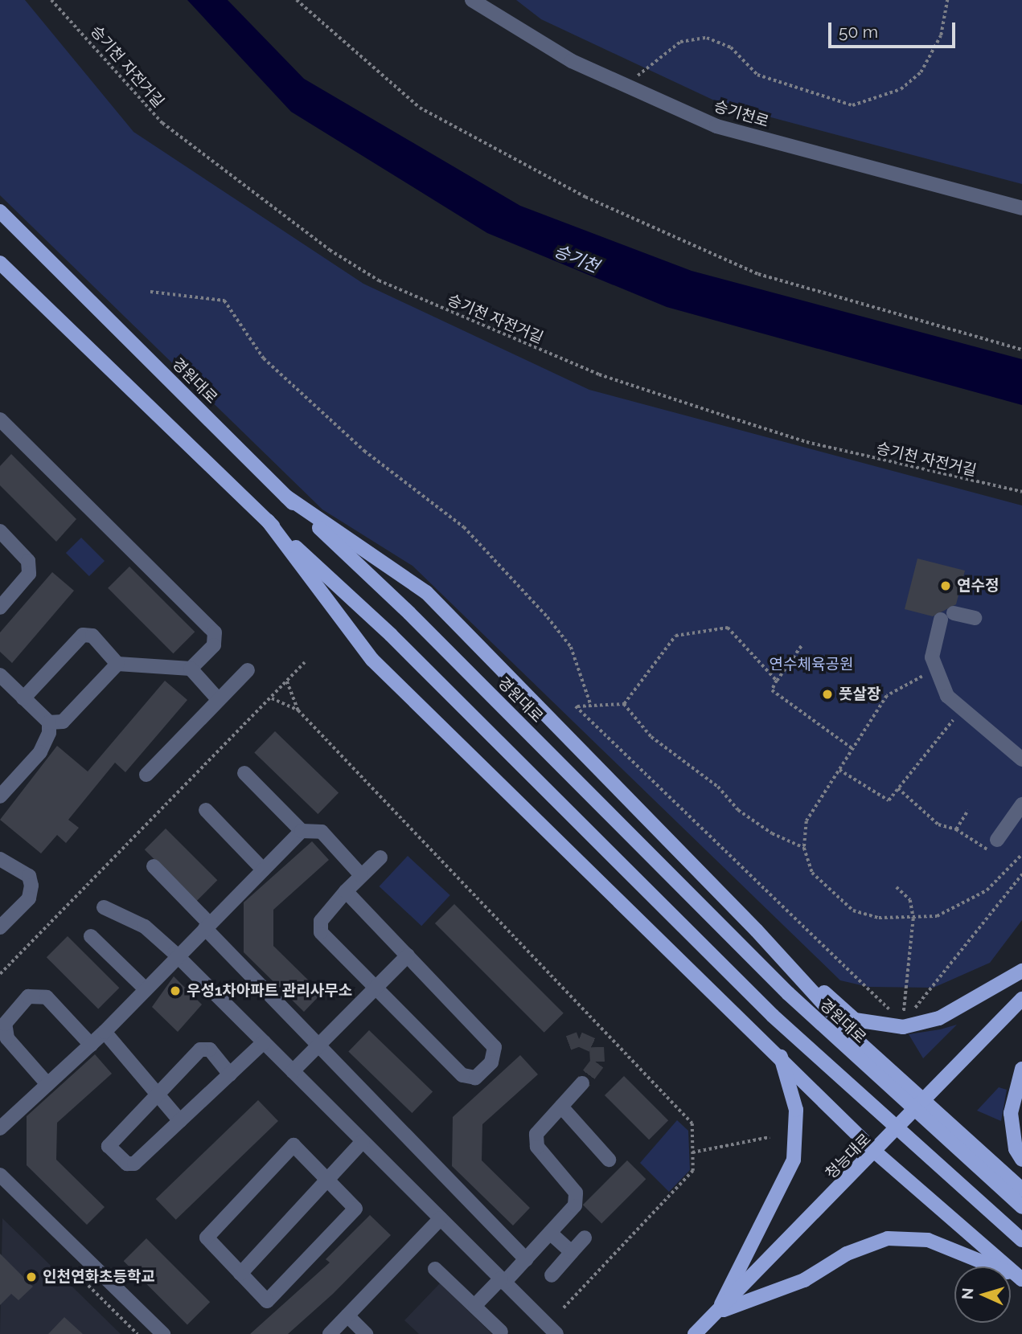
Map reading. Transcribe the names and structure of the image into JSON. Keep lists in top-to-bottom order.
{
  "streets": {
    "main road": ["경원대로", "청능대로"],
    "street": ["승기천로"],
    "path": ["승기천 자전거길"]
  },
  "water": ["승기천"],
  "parks": ["연수체육공원"],
  "places": [
    "연수정",
    "풋살장",
    "우성1차아파트 관리사무소",
    "인천연화초등학교"
  ],
  "scale_bar": "50 m",
  "north": "left"
}
